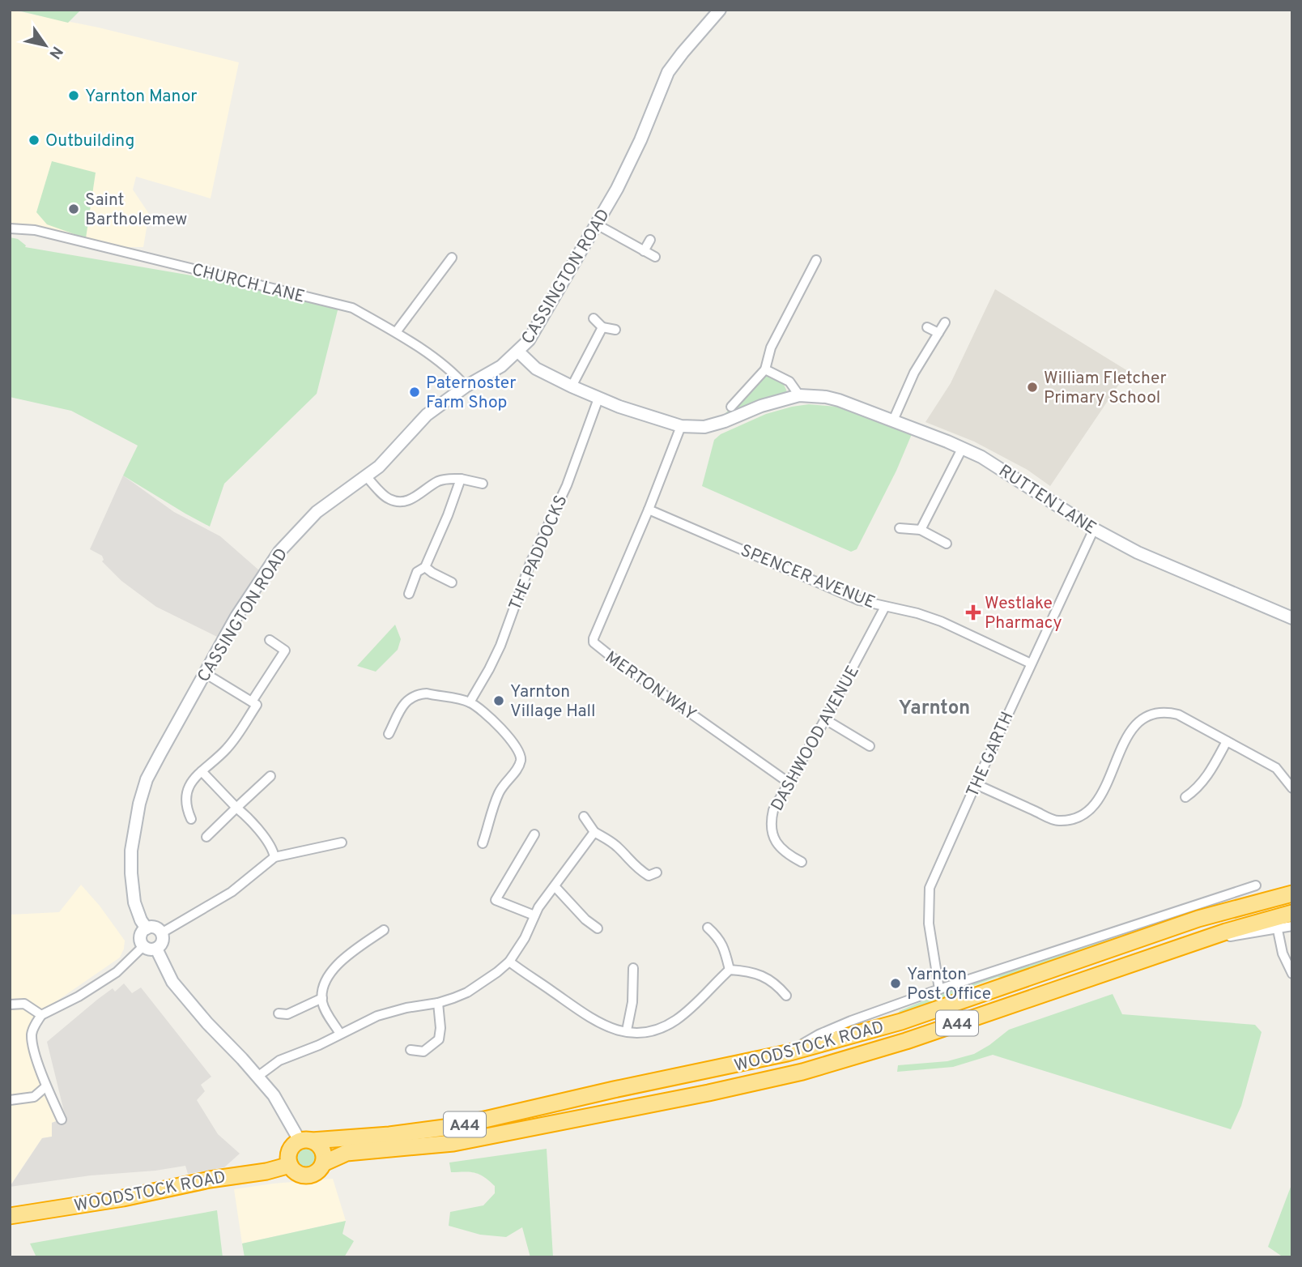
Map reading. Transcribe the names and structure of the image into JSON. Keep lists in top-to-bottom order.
{
  "streets": {
    "highway": ["A44", "WOODSTOCK ROAD"],
    "street": [
      "CASSINGTON ROAD",
      "CHURCH LANE",
      "RUTTEN LANE",
      "THE PADDOCKS",
      "SPENCER AVENUE",
      "MERTON WAY",
      "DASHWOOD AVENUE",
      "THE GARTH"
    ]
  },
  "crossings": [
    ["CASSINGTON ROAD", "CHURCH LANE"],
    ["CASSINGTON ROAD", "RUTTEN LANE"],
    ["RUTTEN LANE", "THE PADDOCKS"],
    ["RUTTEN LANE", "MERTON WAY"],
    ["RUTTEN LANE", "THE GARTH"],
    ["SPENCER AVENUE", "MERTON WAY"],
    ["SPENCER AVENUE", "DASHWOOD AVENUE"],
    ["SPENCER AVENUE", "THE GARTH"],
    ["MERTON WAY", "DASHWOOD AVENUE"],
    ["A44", "WOODSTOCK ROAD"]
  ],
  "districts": ["Yarnton"],
  "places": {
    "other": [
      "Yarnton Manor",
      "Outbuilding",
      "Saint Bartholemew",
      "William Fletcher Primary School",
      "Paternoster Farm Shop",
      "Yarnton Village Hall",
      "Yarnton Post Office"
    ],
    "health": ["Westlake Pharmacy"]
  },
  "north": "bottom right"
}
